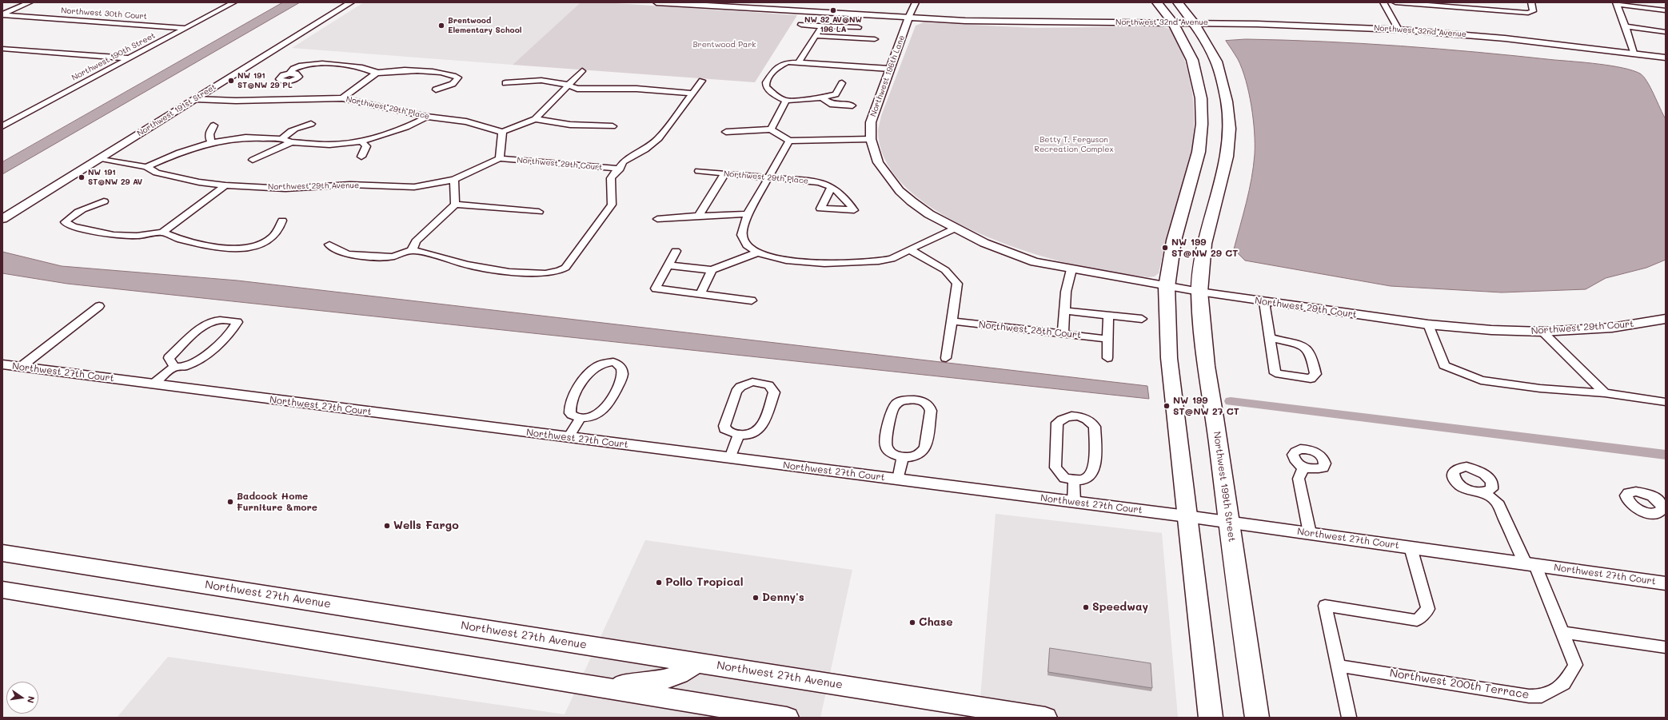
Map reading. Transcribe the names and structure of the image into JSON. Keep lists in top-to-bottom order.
{
  "streets": {
    "main road": ["Northwest 199th Street", "Northwest 27th Avenue"],
    "street": [
      "Northwest 30th Court",
      "Northwest 32nd Avenue",
      "Northwest 190th Street",
      "Northwest 196th Lane",
      "Northwest 29th Place",
      "Northwest 191st Street",
      "Northwest 29th Court",
      "Northwest 29th Avenue",
      "Northwest 28th Court",
      "Northwest 27th Court",
      "Northwest 200th Terrace"
    ]
  },
  "crossings": [
    ["Northwest 30th Court", "Northwest 190th Street"],
    ["Northwest 32nd Avenue", "Northwest 196th Lane"],
    ["Northwest 32nd Avenue", "Northwest 199th Street"],
    ["Northwest 196th Lane", "Northwest 29th Court"],
    ["Northwest 29th Place", "Northwest 191st Street"],
    ["Northwest 191st Street", "Northwest 29th Avenue"],
    ["Northwest 29th Court", "Northwest 29th Avenue"],
    ["Northwest 29th Court", "Northwest 199th Street"],
    ["Northwest 27th Court", "Northwest 199th Street"],
    ["Northwest 27th Court", "Northwest 200th Terrace"]
  ],
  "parks": ["Brentwood Park", "Betty T. Ferguson Recreation Complex"],
  "places": [
    "NW 32 AV@NW 196 LA",
    "Brentwood Elementary School",
    "NW 191 ST@NW 29 PL",
    "NW 191 ST@NW 29 AV",
    "NW 199 ST@NW 29 CT",
    "NW 199 ST@NW 27 CT",
    "Badcock Home Furniture &more",
    "Wells Fargo",
    "Pollo Tropical",
    "Denny's",
    "Speedway",
    "Chase"
  ],
  "north": "right"
}
